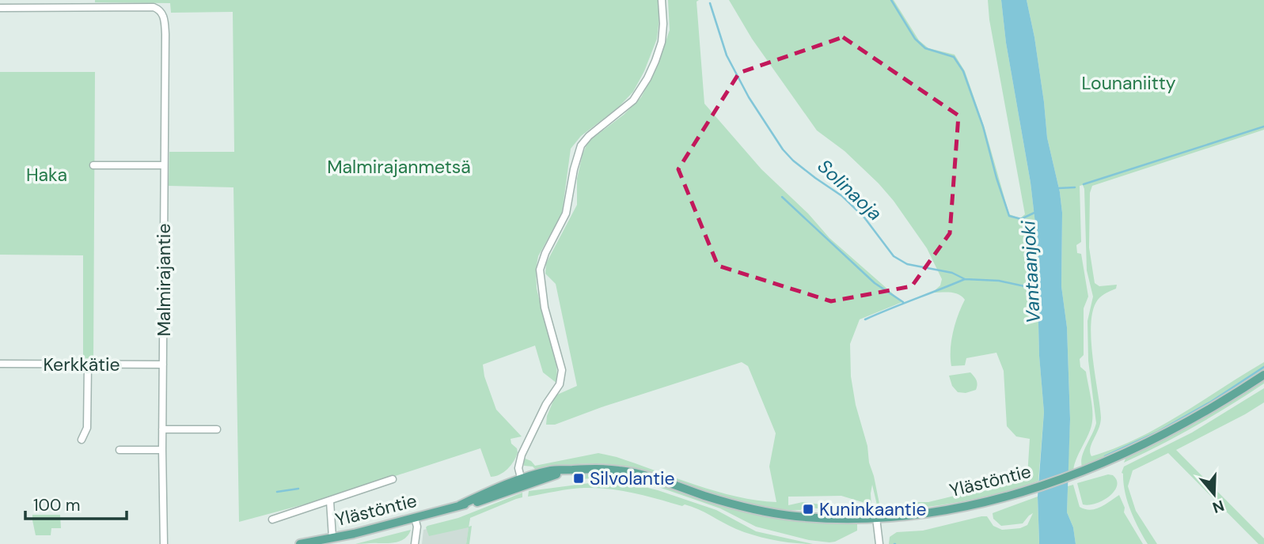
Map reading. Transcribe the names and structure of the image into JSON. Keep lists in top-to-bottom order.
{
  "streets": {
    "main road": ["Ylästöntie"],
    "street": ["Malmirajantie", "Kerkkätie"]
  },
  "crossings": [
    ["Malmirajantie", "Kerkkätie"]
  ],
  "water": ["Solinaoja", "Vantaanjoki"],
  "parks": ["Lounaniitty", "Malmirajanmetsä", "Haka"],
  "places": {
    "transit": ["Silvolantie", "Kuninkaantie"]
  },
  "scale_bar": "100 m",
  "north": "bottom"
}
